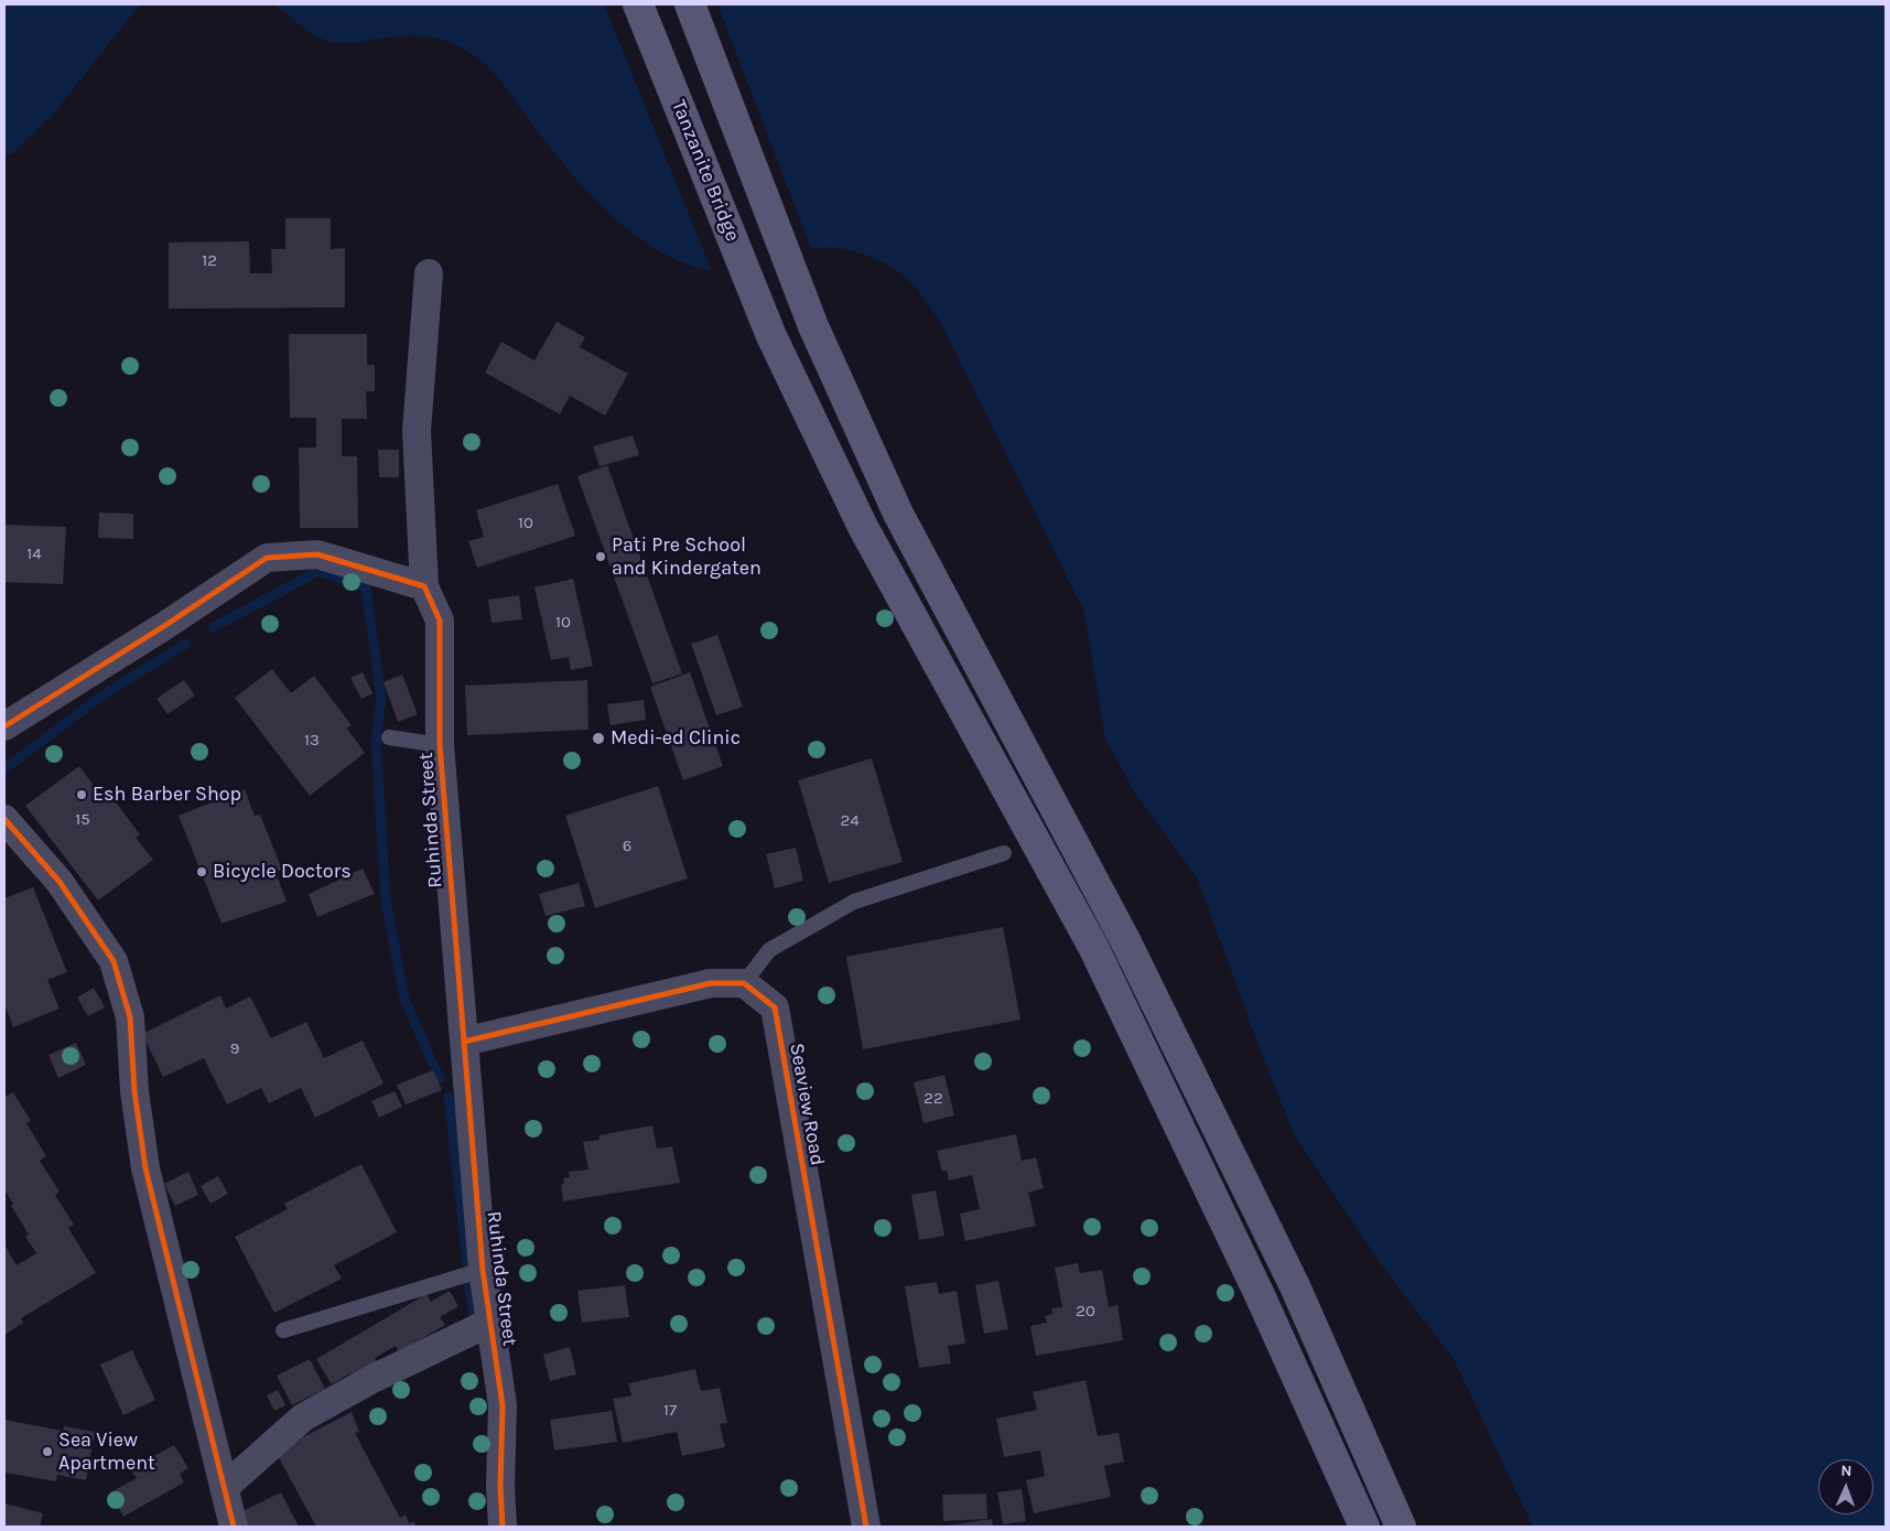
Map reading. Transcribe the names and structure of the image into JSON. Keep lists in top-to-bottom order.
{
  "streets": {
    "main road": ["Tanzanite Bridge"],
    "street": ["Ruhinda Street", "Seaview Road"]
  },
  "places": [
    "Pati Pre School and Kindergaten",
    "Medi-ed Clinic",
    "Esh Barber Shop",
    "Bicycle Doctors",
    "Sea View Apartment"
  ],
  "house_numbers": [
    "12",
    "10",
    "14",
    "10",
    "13",
    "15",
    "24",
    "6",
    "9",
    "22",
    "20",
    "17"
  ],
  "north": "top"
}
